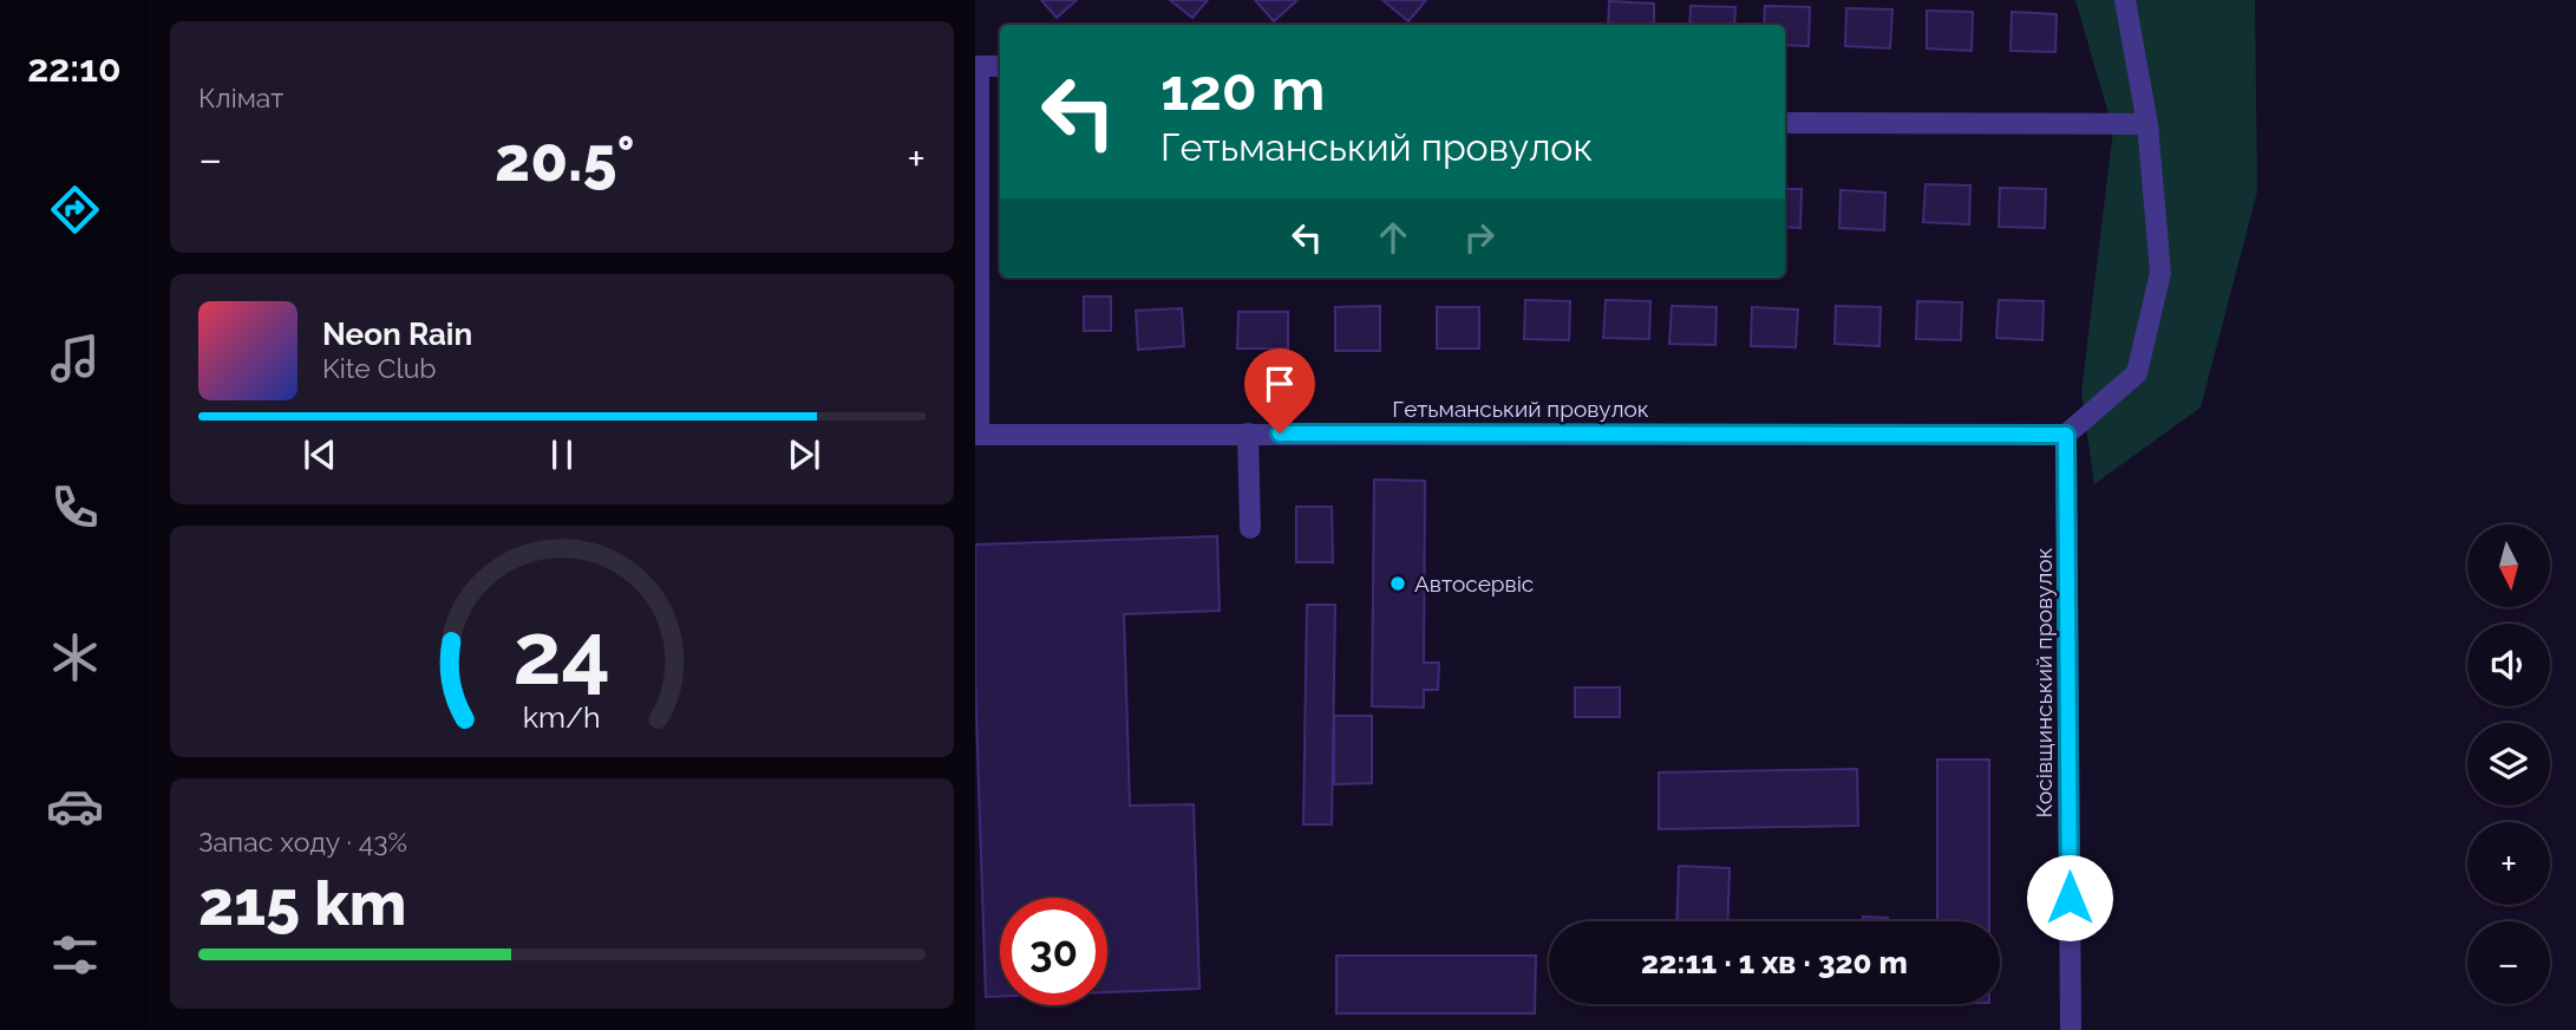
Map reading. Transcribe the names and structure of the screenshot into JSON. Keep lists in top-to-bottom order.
{
  "streets": {
    "street": ["Гетьманський провулок", "Косівщинський провулок"]
  },
  "crossings": [
    ["Гетьманський провулок", "Косівщинський провулок"]
  ],
  "places": ["Автосервіс"],
  "north": "bottom",
  "page": {
    "tabs": "22:10",
    "tile": [
      "Клімат",
      ["Запас ходу · 43%", "215 km"]
    ],
    "turn": ["120 m", "Гетьманський провулок"],
    "heat": ["−", "20.5°", "+"],
    "song": ["Neon Rain", "Kite Club"],
    "map_buttons": ["+", "−"],
    "limit": "30",
    "trip": "22:11 · 1 хв · 320 m",
    "gauge": ["24", "km/h"]
  }
}
